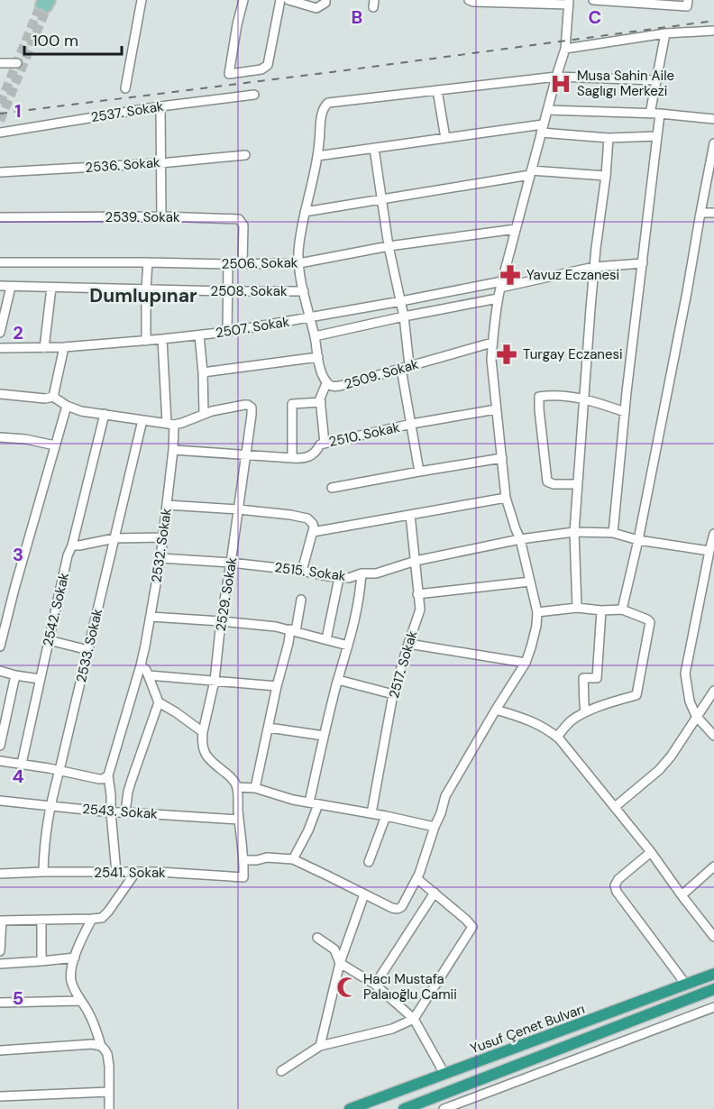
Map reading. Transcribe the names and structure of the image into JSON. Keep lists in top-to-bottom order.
{
  "streets": {
    "highway": ["Yusuf Çenet Bulvarı"],
    "street": [
      "2537. Sokak",
      "2536. Sokak",
      "2539. Sokak",
      "2506. Sokak",
      "2508. Sokak",
      "2507. Sokak",
      "2509. Sokak",
      "2510. Sokak",
      "2532. Sokak",
      "2515. Sokak",
      "2529. Sokak",
      "2542. Sokak",
      "2533. Sokak",
      "2517. Sokak",
      "2543. Sokak",
      "2541. Sokak"
    ]
  },
  "crossings": [
    ["2539. Sokak", "2506. Sokak"],
    ["2506. Sokak", "2509. Sokak"],
    ["2508. Sokak", "2509. Sokak"],
    ["2507. Sokak", "2509. Sokak"],
    ["2507. Sokak", "2532. Sokak"],
    ["2510. Sokak", "2532. Sokak"],
    ["2510. Sokak", "2529. Sokak"],
    ["2532. Sokak", "2515. Sokak"],
    ["2515. Sokak", "2529. Sokak"],
    ["2515. Sokak", "2517. Sokak"],
    ["2533. Sokak", "2543. Sokak"],
    ["2533. Sokak", "2541. Sokak"]
  ],
  "districts": ["Dumlupınar"],
  "places": {
    "hospital": ["Musa Sahin Aile Saglıgı Merkezi"],
    "pharmacy": ["Yavuz Eczanesi", "Turgay Eczanesi"],
    "mosque": ["Hacı Mustafa Palaıoğlu Camii"]
  },
  "scale_bar": "100 m",
  "grid": {
    "columns": ["B", "C"],
    "rows": [
      "1",
      "2",
      "3",
      "4",
      "5"
    ]
  }
}
